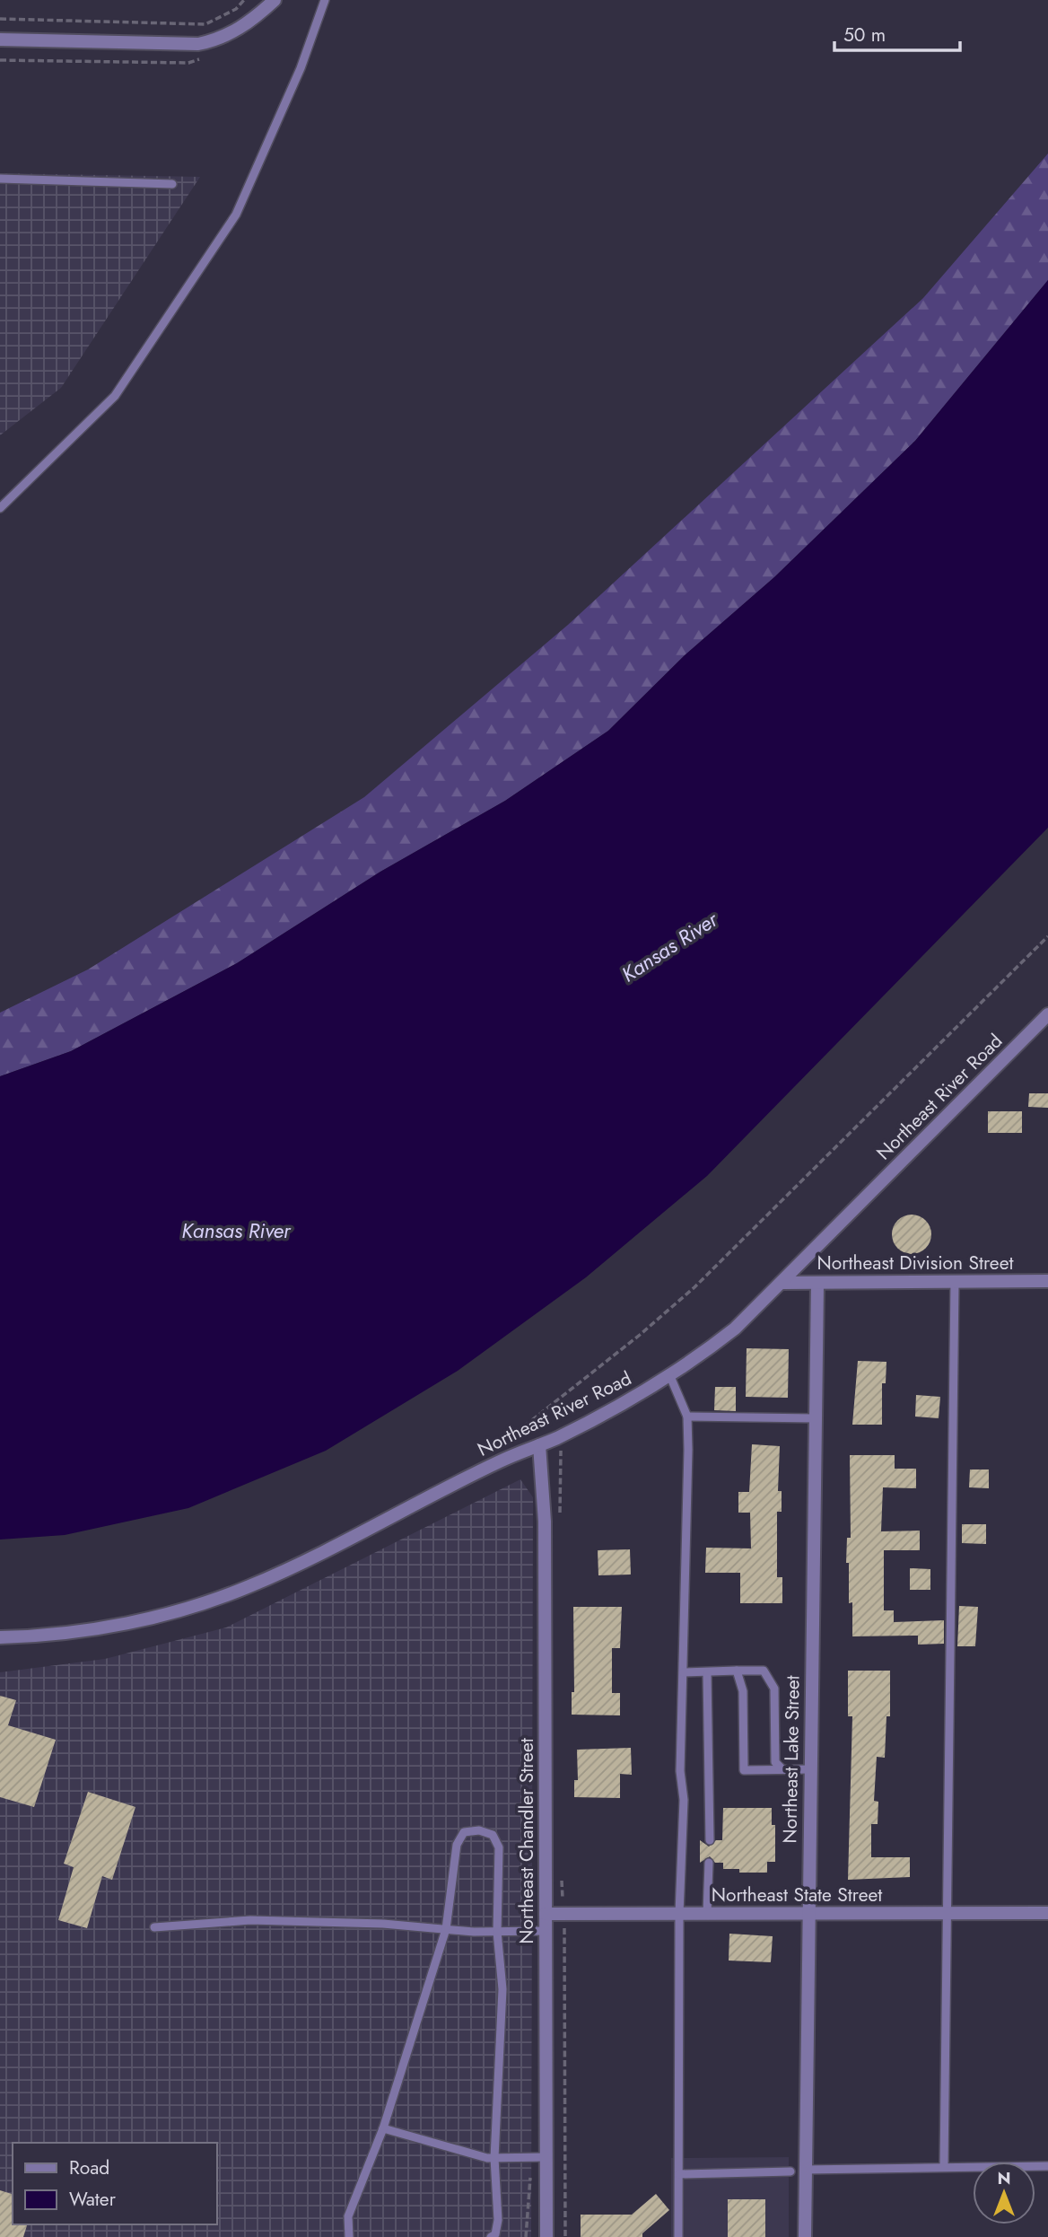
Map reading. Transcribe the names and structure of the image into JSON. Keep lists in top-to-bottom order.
{
  "streets": {
    "street": [
      "Northeast River Road",
      "Northeast Division Street",
      "Northeast Lake Street",
      "Northeast Chandler Street",
      "Northeast State Street"
    ]
  },
  "crossings": [
    ["Northeast River Road", "Northeast Division Street"],
    ["Northeast River Road", "Northeast Chandler Street"],
    ["Northeast Division Street", "Northeast Lake Street"],
    ["Northeast Lake Street", "Northeast State Street"],
    ["Northeast Chandler Street", "Northeast State Street"]
  ],
  "water": ["Kansas River"],
  "legend": ["Road", "Water"],
  "scale_bar": "50 m",
  "north": "top"
}
